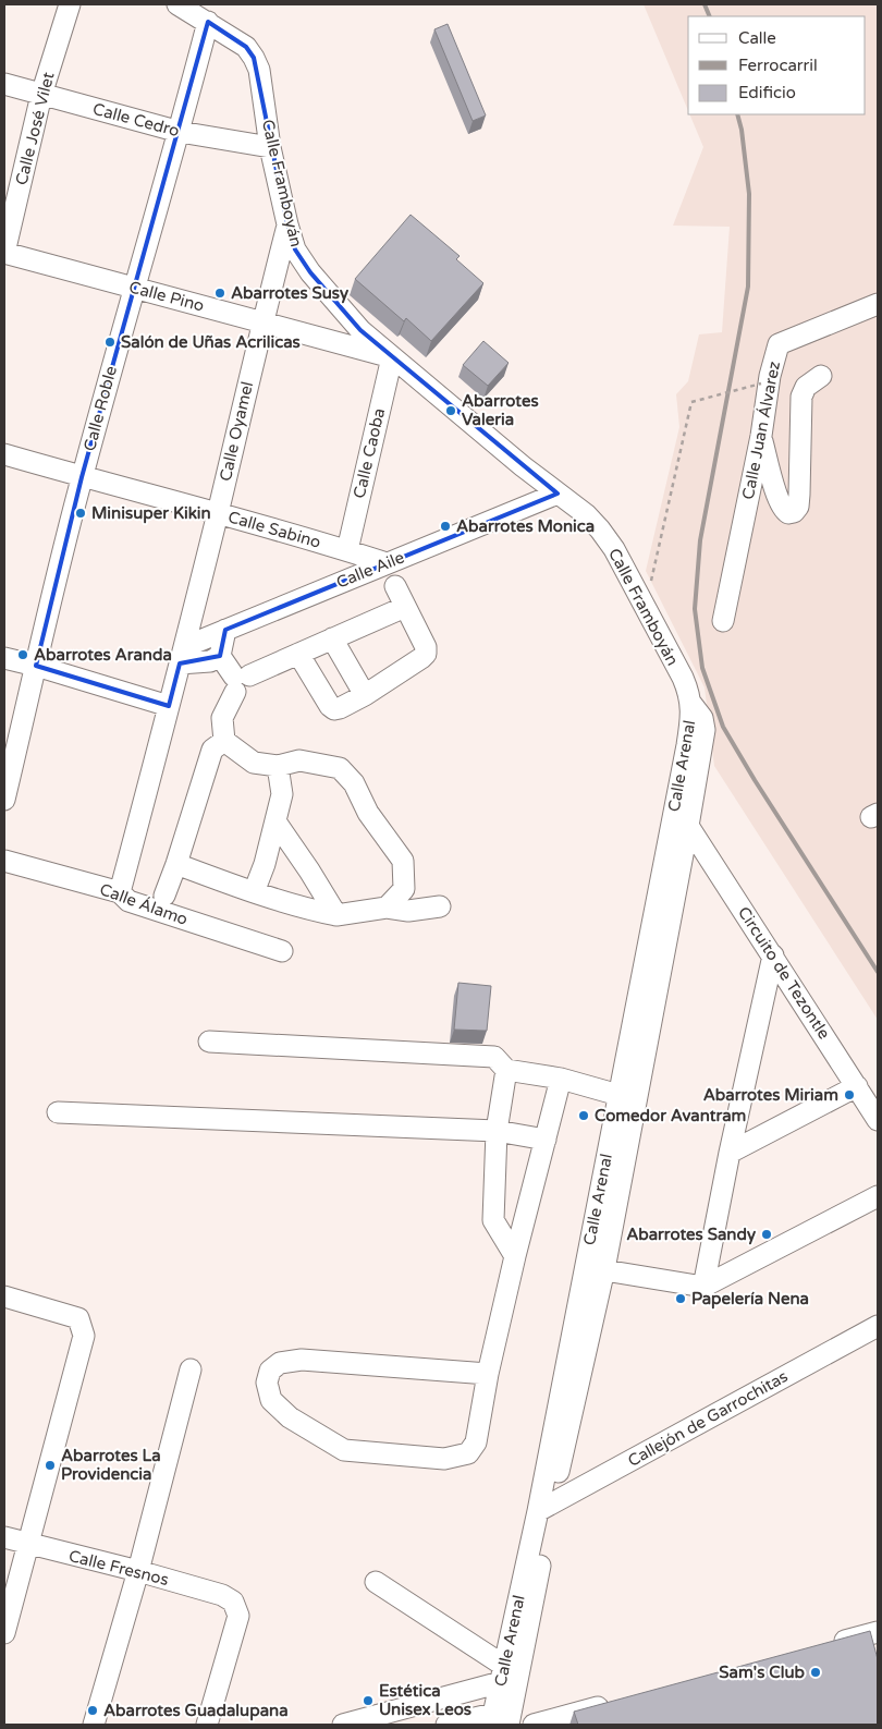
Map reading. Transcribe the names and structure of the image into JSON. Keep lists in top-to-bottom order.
{
  "streets": {
    "street": [
      "Calle Cedro",
      "Calle José Vilet",
      "Calle Framboyán",
      "Calle Pino",
      "Calle Roble",
      "Calle Juan Álvarez",
      "Calle Oyamel",
      "Calle Caoba",
      "Calle Sabino",
      "Calle Aile",
      "Calle Arenal",
      "Calle Álamo",
      "Circuito de Tezontle",
      "Callejón de Garrochitas",
      "Calle Fresnos"
    ]
  },
  "crossings": [
    ["Calle Cedro", "Calle José Vilet"],
    ["Calle Cedro", "Calle Framboyán"],
    ["Calle Cedro", "Calle Roble"],
    ["Calle José Vilet", "Calle Pino"],
    ["Calle Framboyán", "Calle Pino"],
    ["Calle Framboyán", "Calle Roble"],
    ["Calle Framboyán", "Calle Oyamel"],
    ["Calle Framboyán", "Calle Caoba"],
    ["Calle Framboyán", "Calle Aile"],
    ["Calle Framboyán", "Calle Arenal"],
    ["Calle Pino", "Calle Roble"],
    ["Calle Pino", "Calle Oyamel"],
    ["Calle Pino", "Calle Caoba"],
    ["Calle Roble", "Calle Sabino"],
    ["Calle Oyamel", "Calle Sabino"],
    ["Calle Oyamel", "Calle Aile"],
    ["Calle Oyamel", "Calle Álamo"],
    ["Calle Caoba", "Calle Sabino"],
    ["Calle Sabino", "Calle Aile"],
    ["Calle Arenal", "Circuito de Tezontle"],
    ["Calle Arenal", "Callejón de Garrochitas"]
  ],
  "places": [
    "Abarrotes Susy",
    "Salón de Uñas Acrilicas",
    "Abarrotes Valeria",
    "Minisuper Kikin",
    "Abarrotes Monica",
    "Abarrotes Aranda",
    "Abarrotes Miriam",
    "Comedor Avantram",
    "Abarrotes Sandy",
    "Papelería Nena",
    "Abarrotes La Providencia",
    "Sam's Club",
    "Estética Unisex Leos",
    "Abarrotes Guadalupana"
  ],
  "legend": ["Calle", "Ferrocarril", "Edificio"]
}
